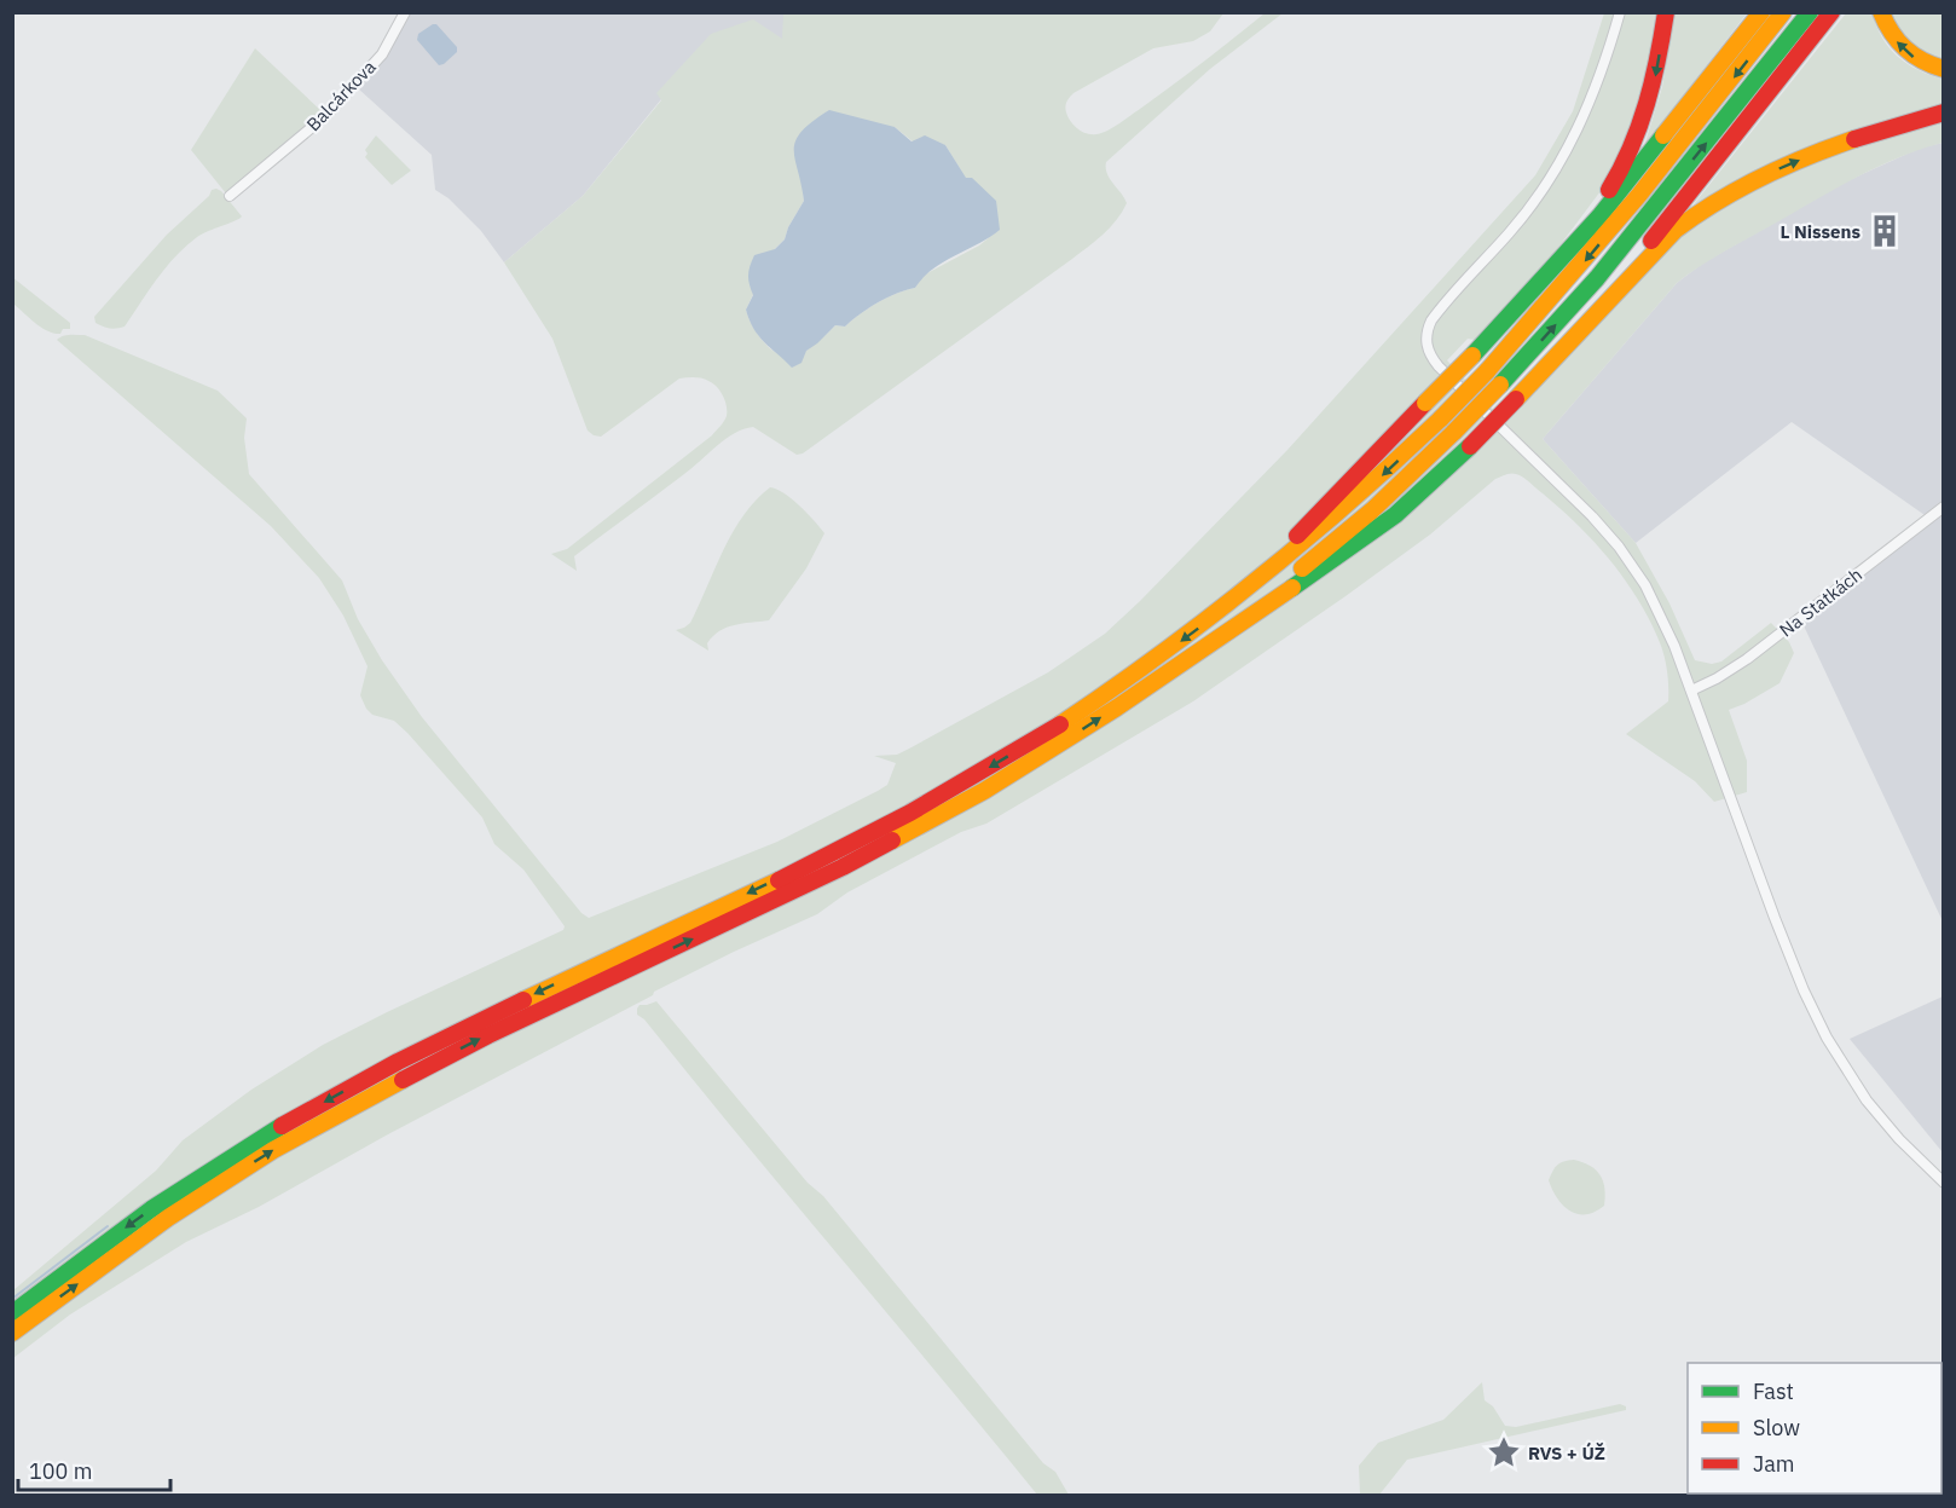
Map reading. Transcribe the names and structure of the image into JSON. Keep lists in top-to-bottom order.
{
  "streets": {
    "street": ["Balcárkova", "Na Statkách"]
  },
  "places": {
    "building": ["L Nissens"],
    "place": ["RVS + ÚŽ"]
  },
  "legend": ["Fast", "Slow", "Jam"],
  "scale_bar": "100 m"
}
